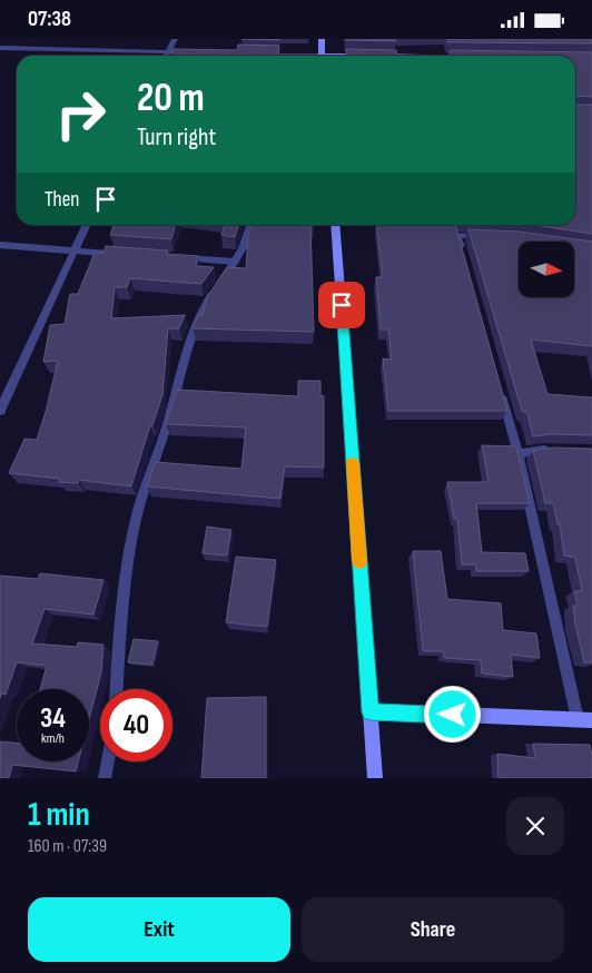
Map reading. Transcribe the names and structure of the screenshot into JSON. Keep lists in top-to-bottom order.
{
  "north": "right",
  "page": {
    "status": "07:38",
    "turn": ["20 m", "Turn right"],
    "then": "Then",
    "speed": "34 km/h",
    "limit": "40",
    "heading": ["1 min", "160 m · 07:39"],
    "buttons": ["Exit", "Share"]
  }
}
